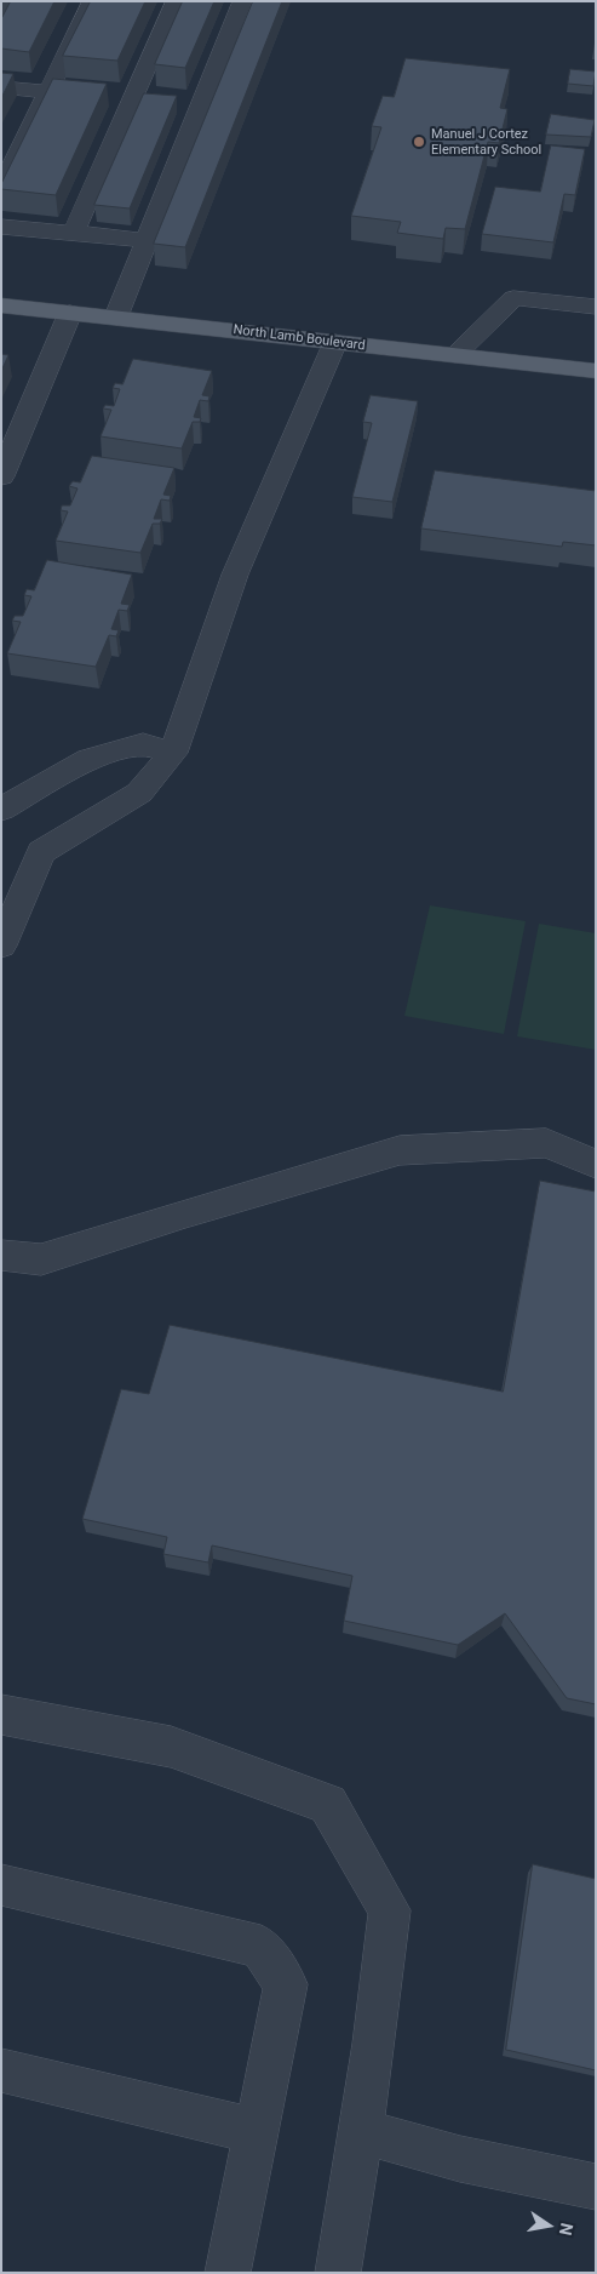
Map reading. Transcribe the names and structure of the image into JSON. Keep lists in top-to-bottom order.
{
  "streets": {
    "main road": ["North Lamb Boulevard"]
  },
  "places": ["Manuel J Cortez Elementary School"],
  "north": "right"
}
